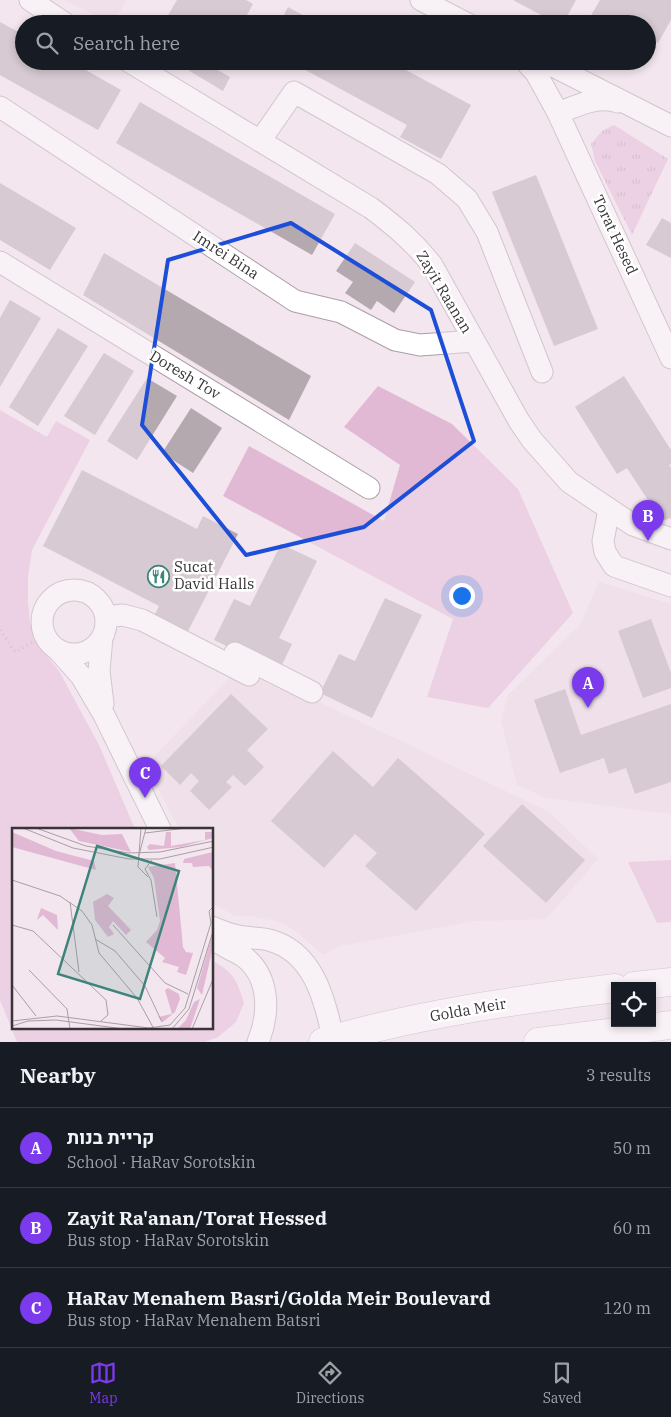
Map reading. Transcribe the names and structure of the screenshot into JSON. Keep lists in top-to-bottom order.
{
  "streets": {
    "main road": ["Golda Meir"],
    "street": [
      "Torat Hesed",
      "Imrei Bina",
      "Zayit Raanan",
      "Doresh Tov"
    ]
  },
  "crossings": [
    ["Imrei Bina", "Zayit Raanan"]
  ],
  "places": {
    "restaurant": ["Sucat David Halls"]
  },
  "page": {
    "search": "Search here",
    "pins": ["B", "A", "C"],
    "heading": ["Nearby", "3 results"],
    "list": [
      {
        "mark": "A",
        "name": "קריית בנות",
        "note": "School · HaRav Sorotskin",
        "value": "50 m"
      },
      {
        "mark": "B",
        "name": "Zayit Ra'anan/Torat Hessed",
        "note": "Bus stop · HaRav Sorotskin",
        "value": "60 m"
      },
      {
        "mark": "C",
        "name": "HaRav Menahem Basri/Golda Meir Boulevard",
        "note": "Bus stop · HaRav Menahem Batsri",
        "value": "120 m"
      }
    ],
    "nav": ["Map", "Directions", "Saved"]
  }
}
